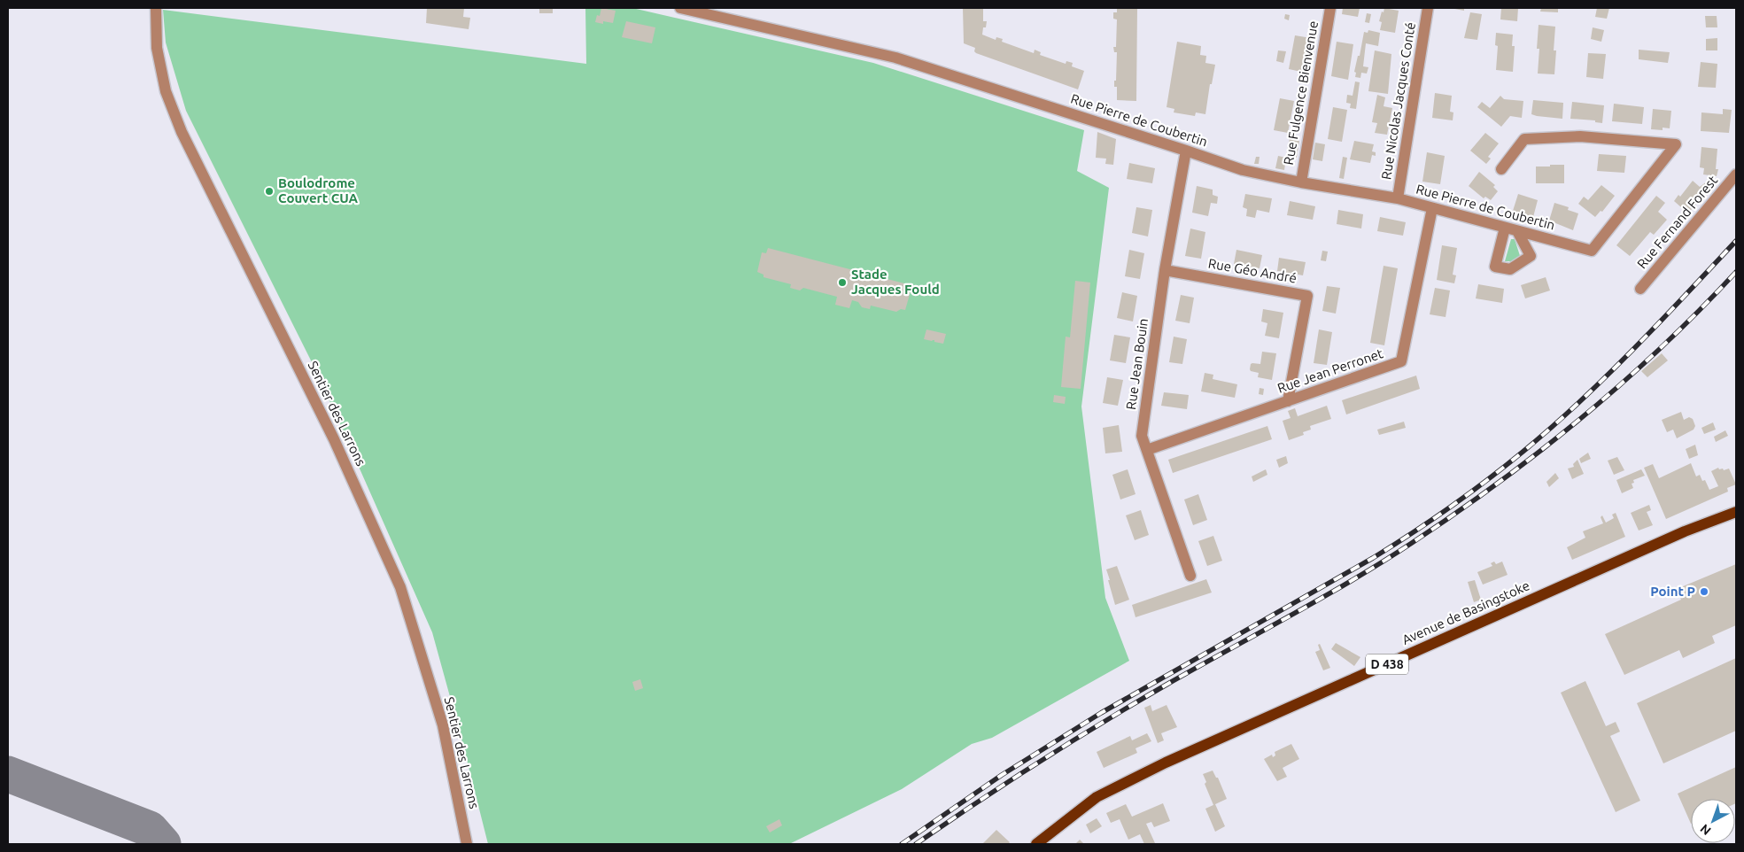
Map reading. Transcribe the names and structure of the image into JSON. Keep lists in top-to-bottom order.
{
  "streets": {
    "main road": ["Avenue de Basingstoke", "D 438"],
    "street": [
      "Rue Fulgence Bienvenue",
      "Rue Nicolas Jacques Conté",
      "Rue Pierre de Coubertin",
      "Rue Fernand Forest",
      "Rue Géo André",
      "Rue Jean Bouin",
      "Rue Jean Perronet",
      "Sentier des Larrons"
    ]
  },
  "crossings": [
    ["Rue Fulgence Bienvenue", "Rue Pierre de Coubertin"],
    ["Rue Nicolas Jacques Conté", "Rue Pierre de Coubertin"],
    ["Rue Pierre de Coubertin", "Rue Jean Bouin"],
    ["Rue Pierre de Coubertin", "Rue Jean Perronet"],
    ["Rue Géo André", "Rue Jean Bouin"],
    ["Rue Géo André", "Rue Jean Perronet"],
    ["Rue Jean Bouin", "Rue Jean Perronet"]
  ],
  "places": ["Boulodrome Couvert CUA", "Stade Jacques Fould", "Point P"],
  "north": "bottom left"
}
